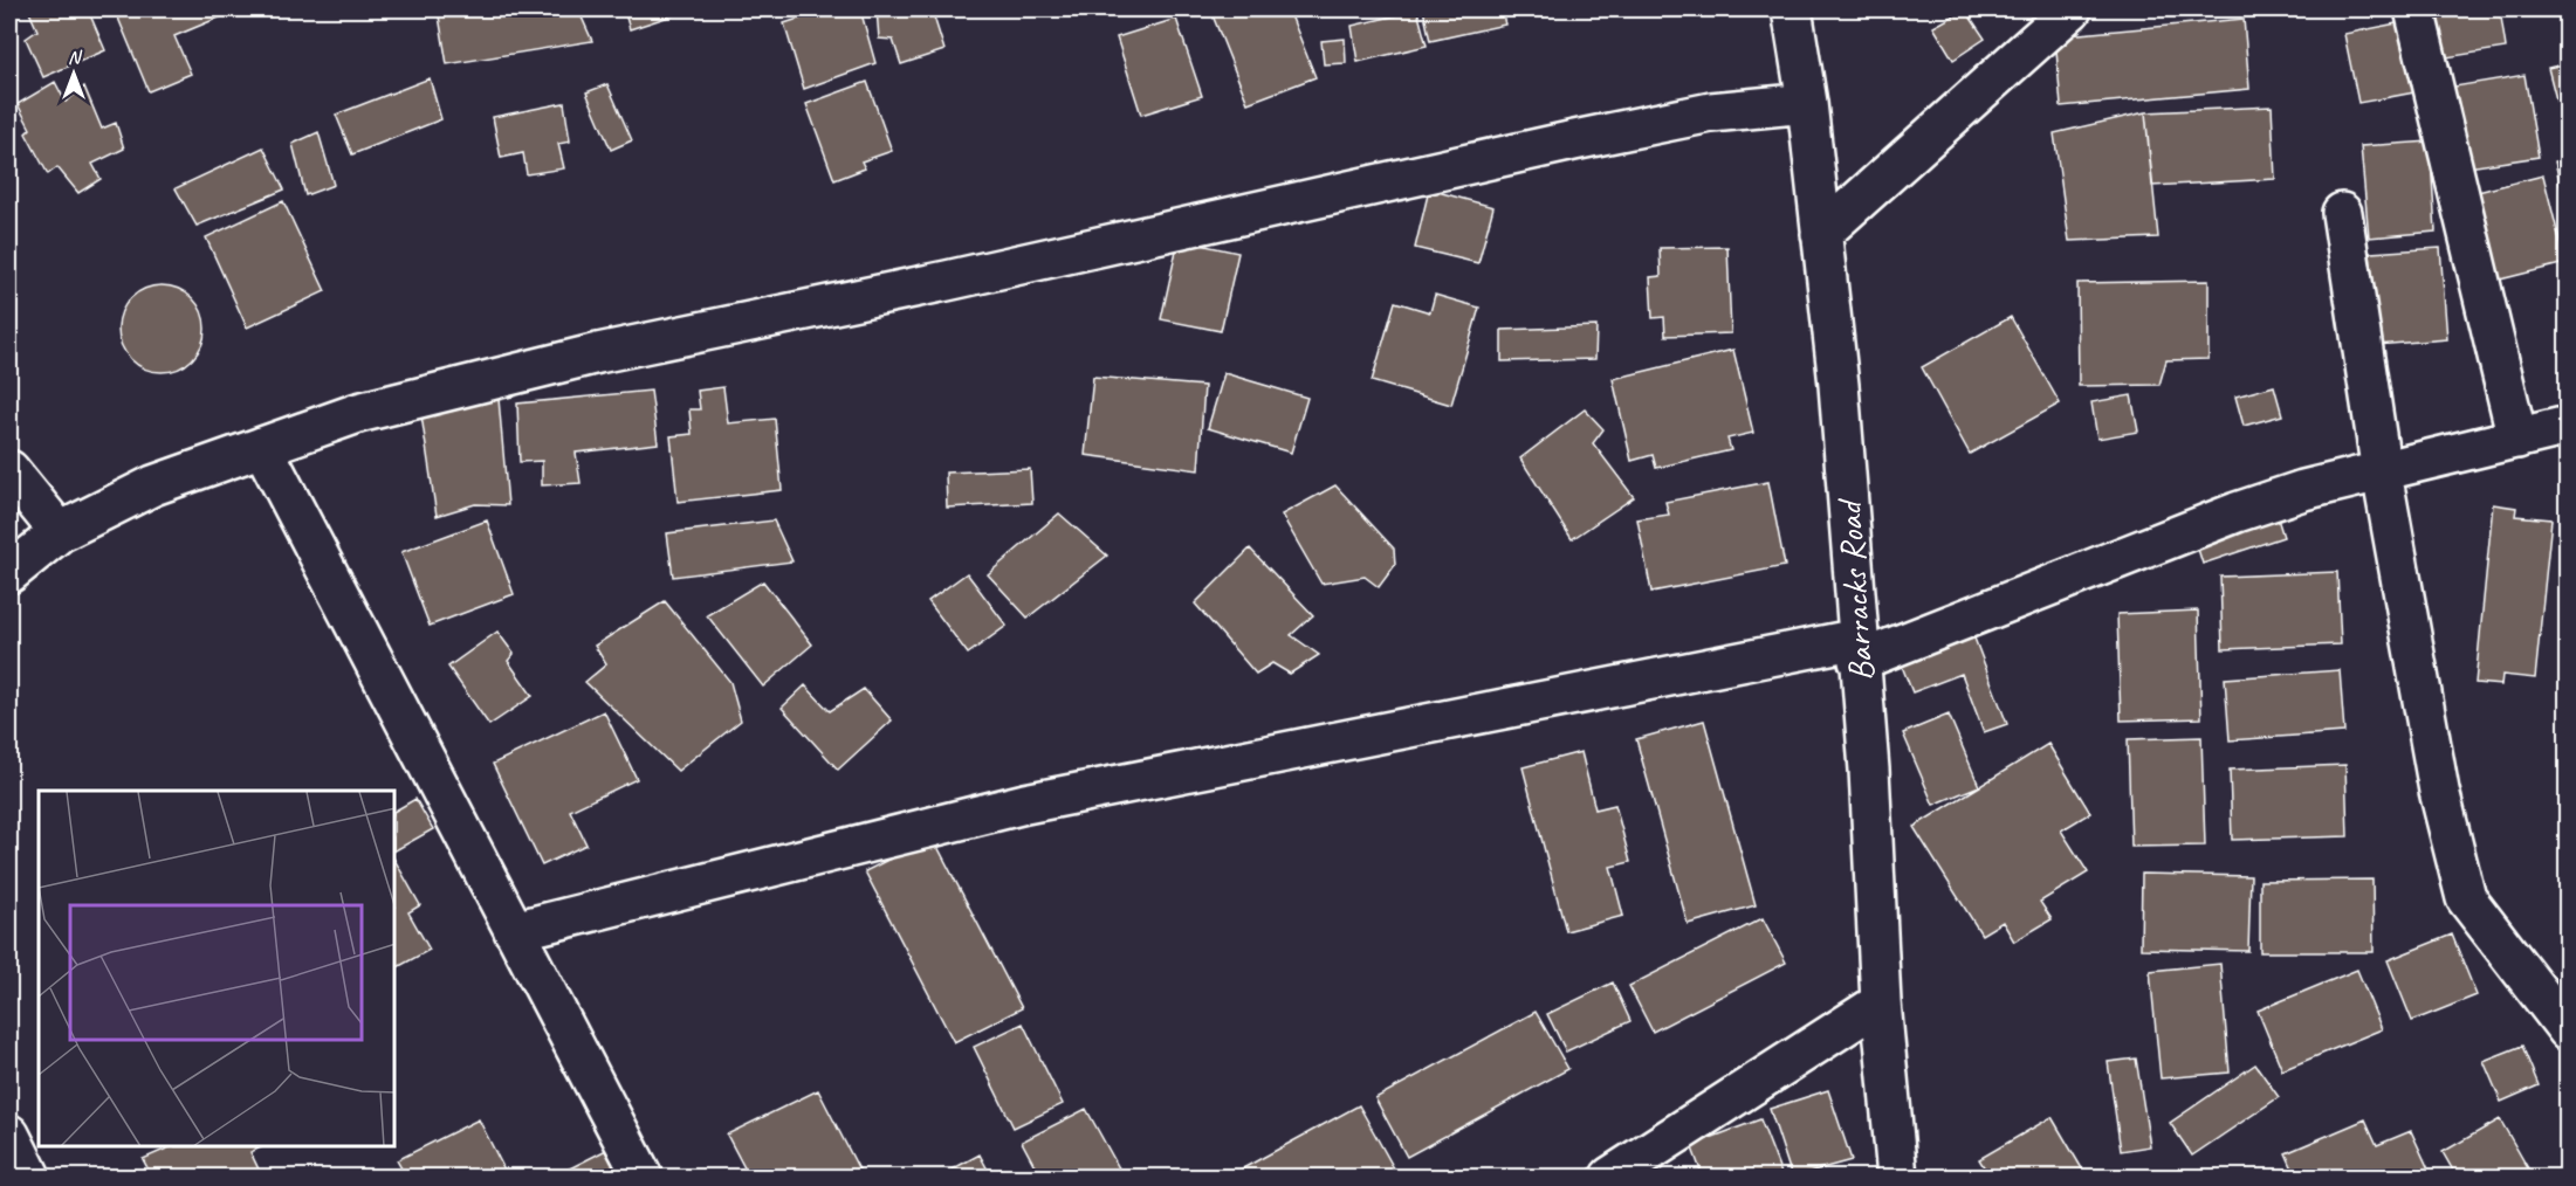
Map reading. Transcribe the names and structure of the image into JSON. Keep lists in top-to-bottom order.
{
  "streets": {
    "street": ["Barracks Road"]
  },
  "north": "top"
}
